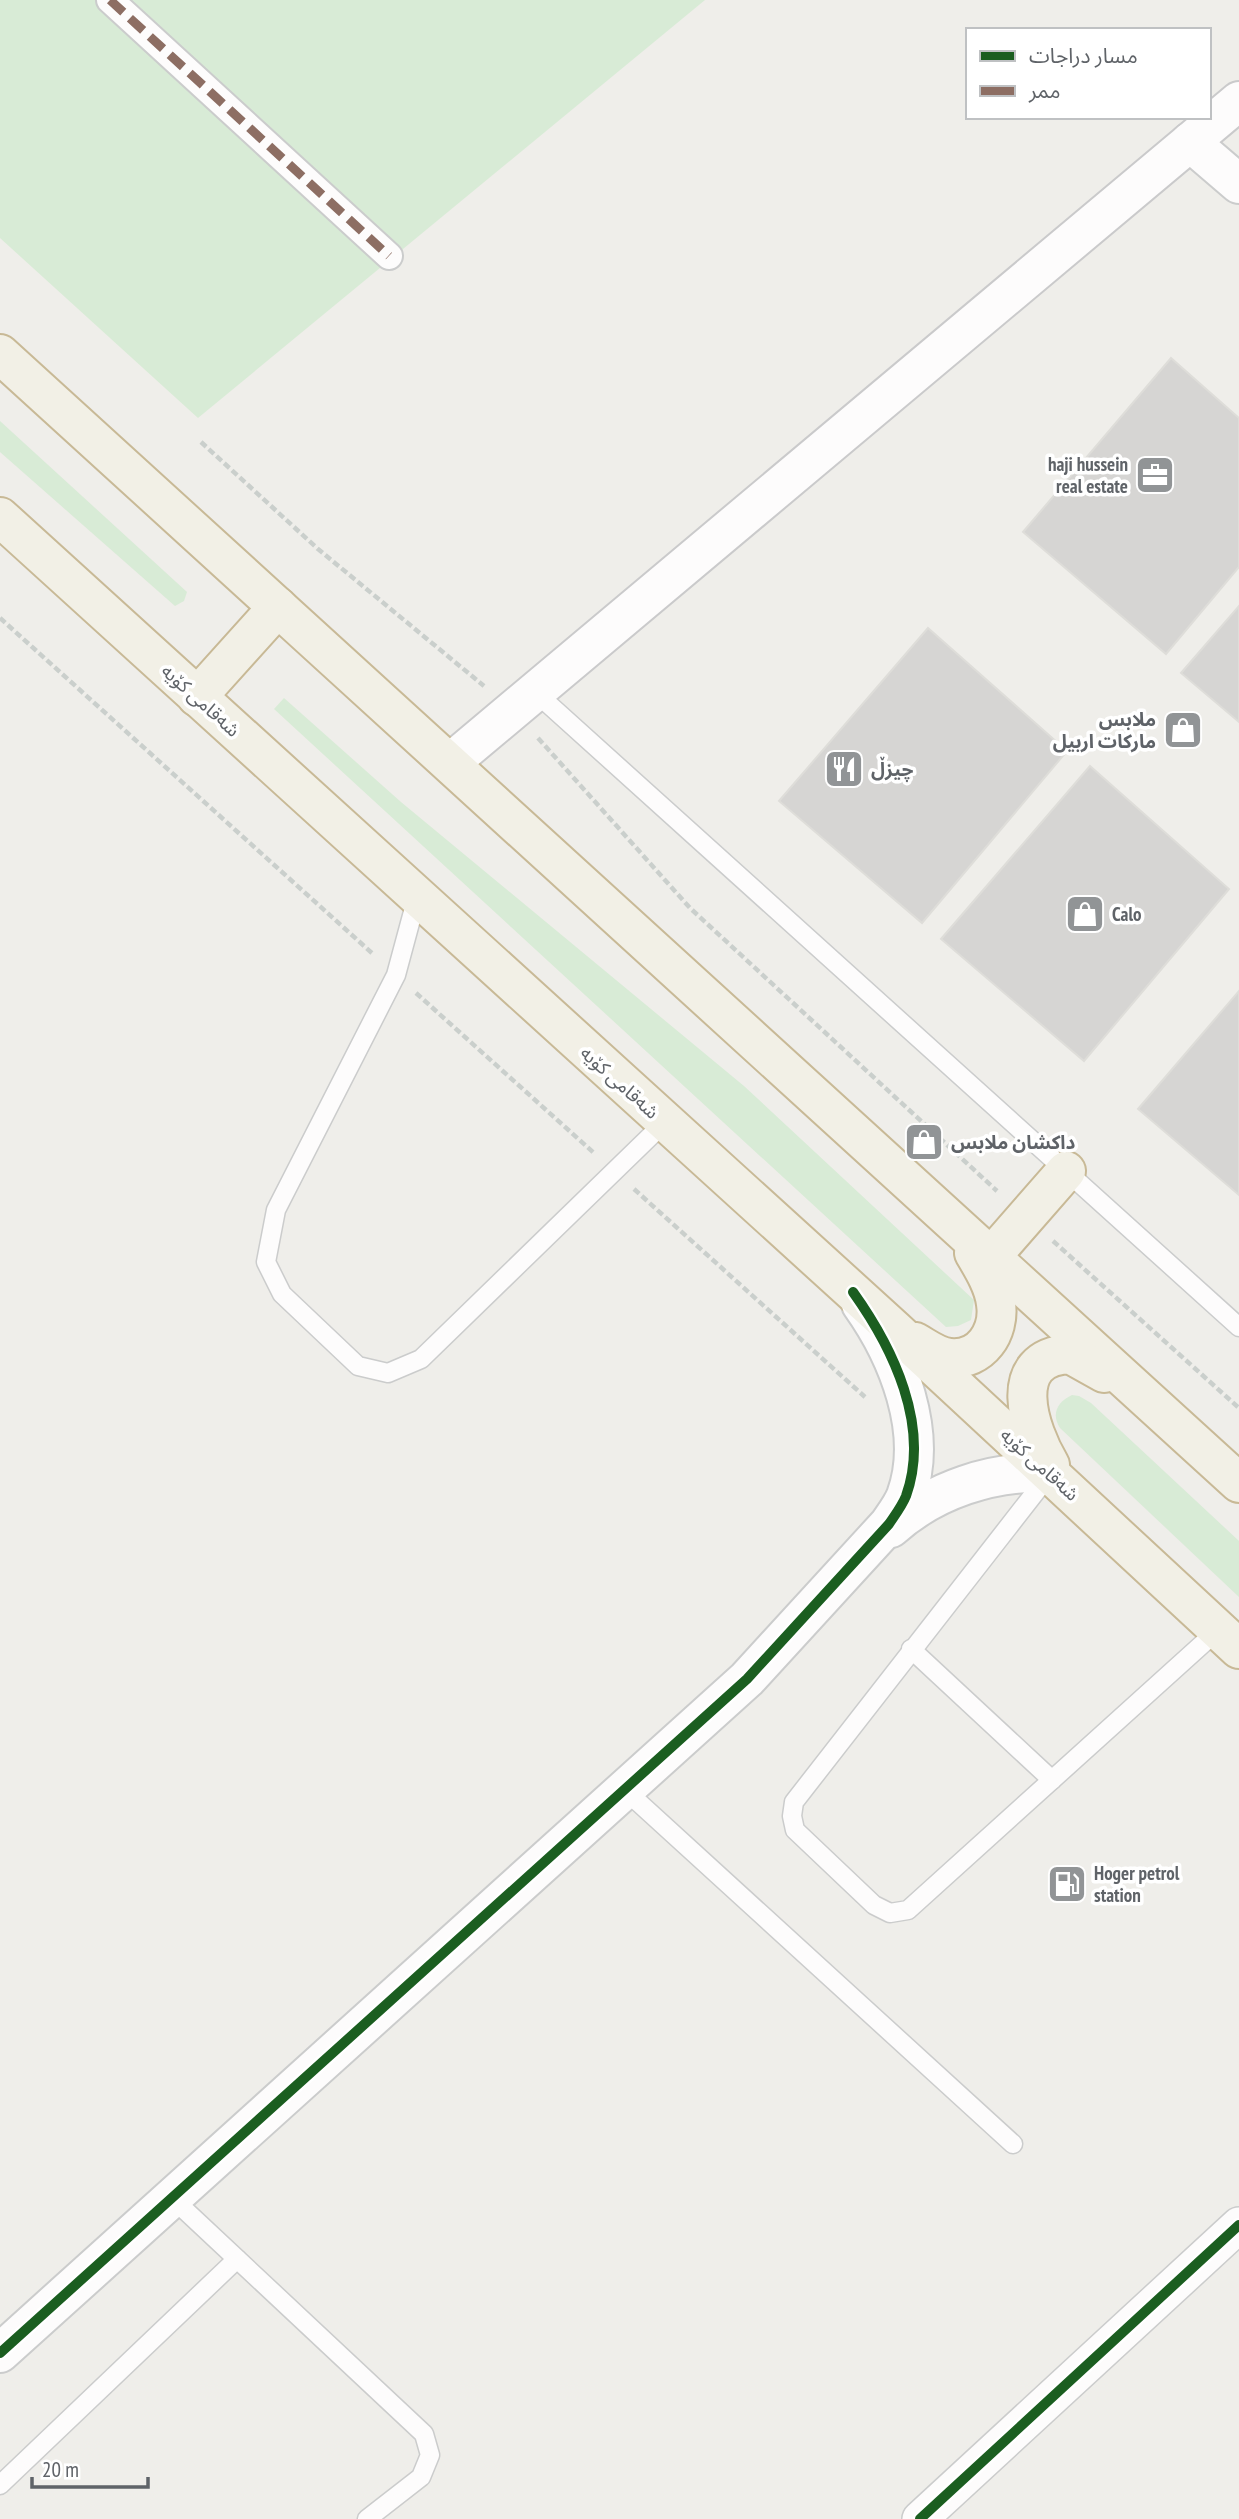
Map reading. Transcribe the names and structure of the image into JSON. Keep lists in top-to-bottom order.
{
  "streets": {
    "highway": ["شەقامی کۆیە"]
  },
  "places": {
    "office": ["haji hussein real estate"],
    "shop": ["ملابس ماركات اربيل", "Calo", "داكشان ملابس"],
    "restaurant": ["چیزڵ"],
    "fuel station": ["Hoger petrol station"]
  },
  "legend": ["مسار دراجات", "ممر"],
  "scale_bar": "20 m"
}
